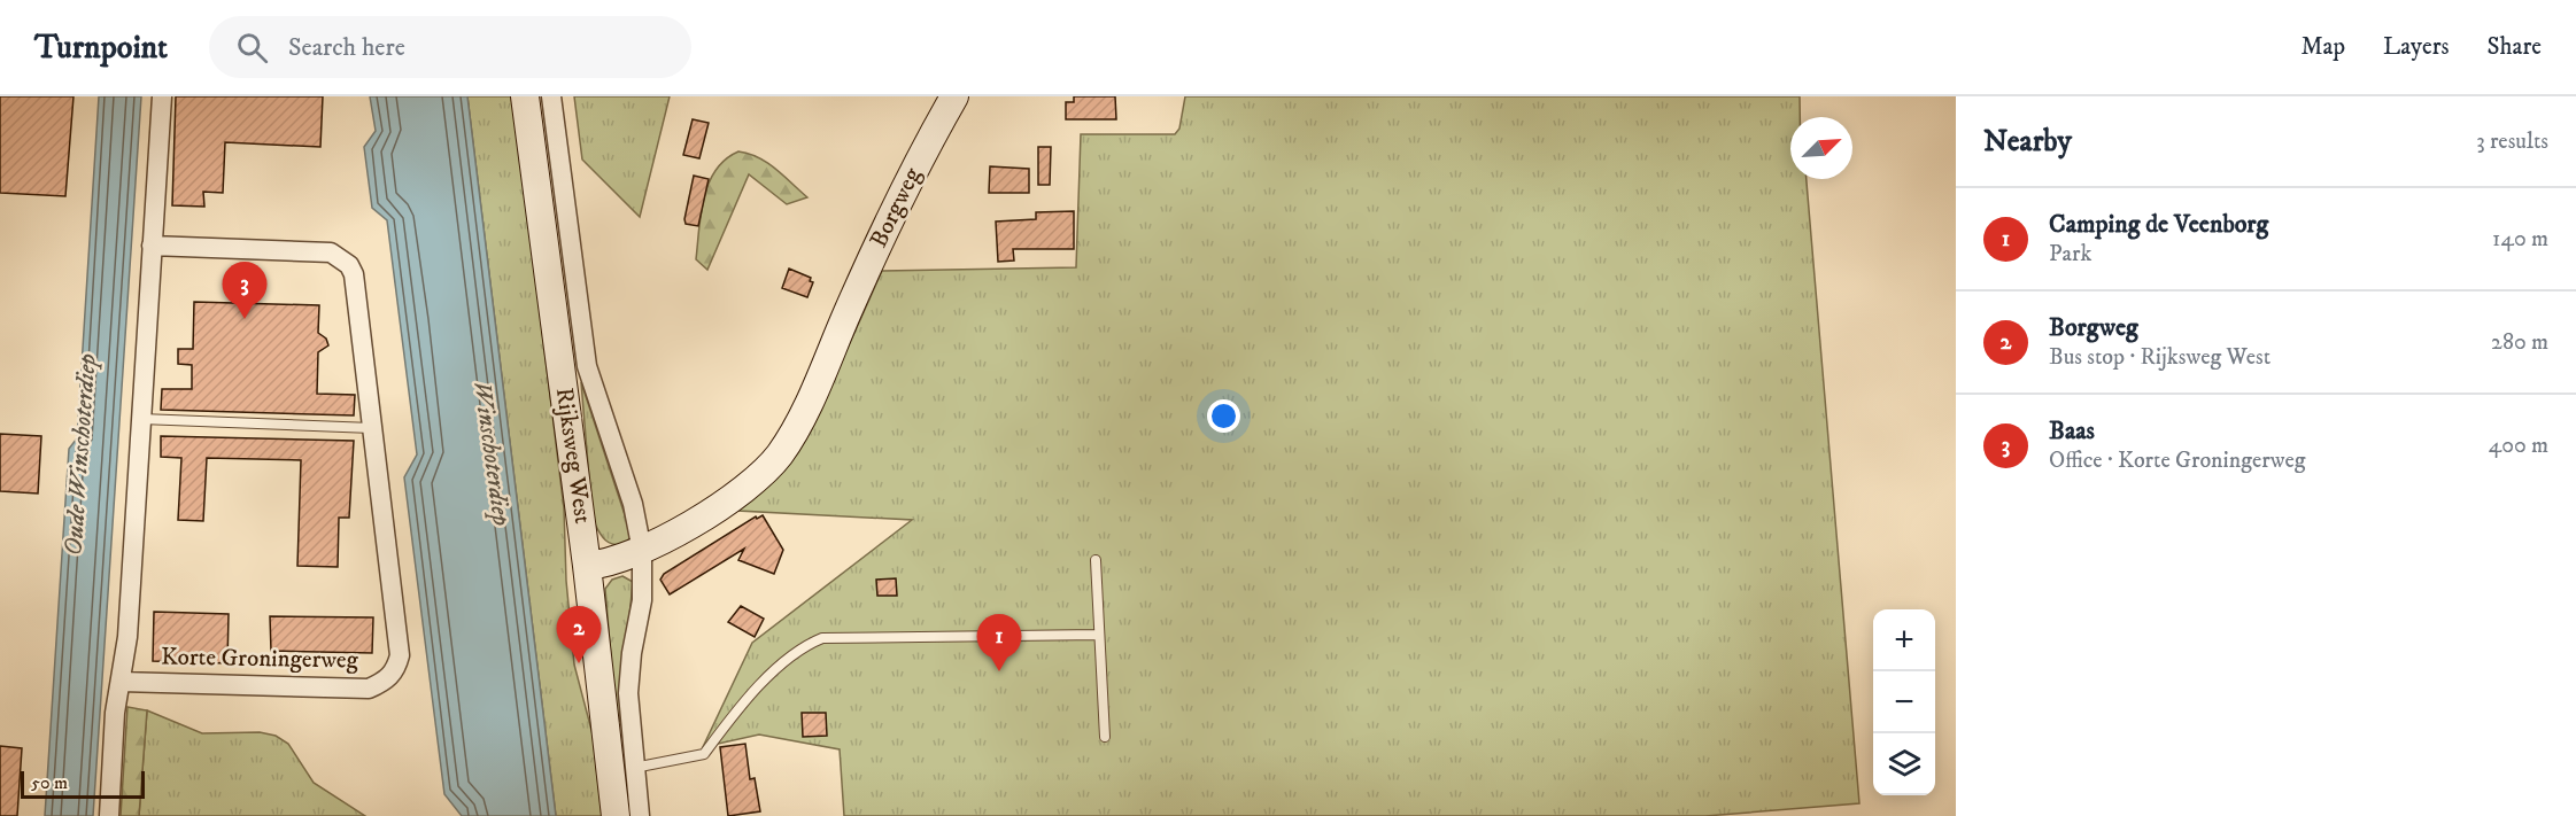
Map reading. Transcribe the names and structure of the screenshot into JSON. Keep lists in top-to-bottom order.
{
  "streets": {
    "main road": ["Borgweg", "Rijksweg West"],
    "street": ["Korte Groningerweg"]
  },
  "crossings": [
    ["Borgweg", "Rijksweg West"]
  ],
  "water": ["Winschoterdiep", "Oude Winschoterdiep"],
  "scale_bar": "50 m",
  "north": "top right",
  "page": {
    "header": "Turnpoint",
    "search": "Search here",
    "nav": ["Map", "Layers", "Share"],
    "heading": ["Nearby", "3 results"],
    "list": [
      {
        "mark": "1",
        "name": "Camping de Veenborg",
        "note": "Park",
        "value": "140 m"
      },
      {
        "mark": "2",
        "name": "Borgweg",
        "note": "Bus stop · Rijksweg West",
        "value": "280 m"
      },
      {
        "mark": "3",
        "name": "Baas",
        "note": "Office · Korte Groningerweg",
        "value": "400 m"
      }
    ],
    "pins": ["3", "2", "1"],
    "map_buttons": ["+", "−"],
    "scale": "50 m"
  }
}
